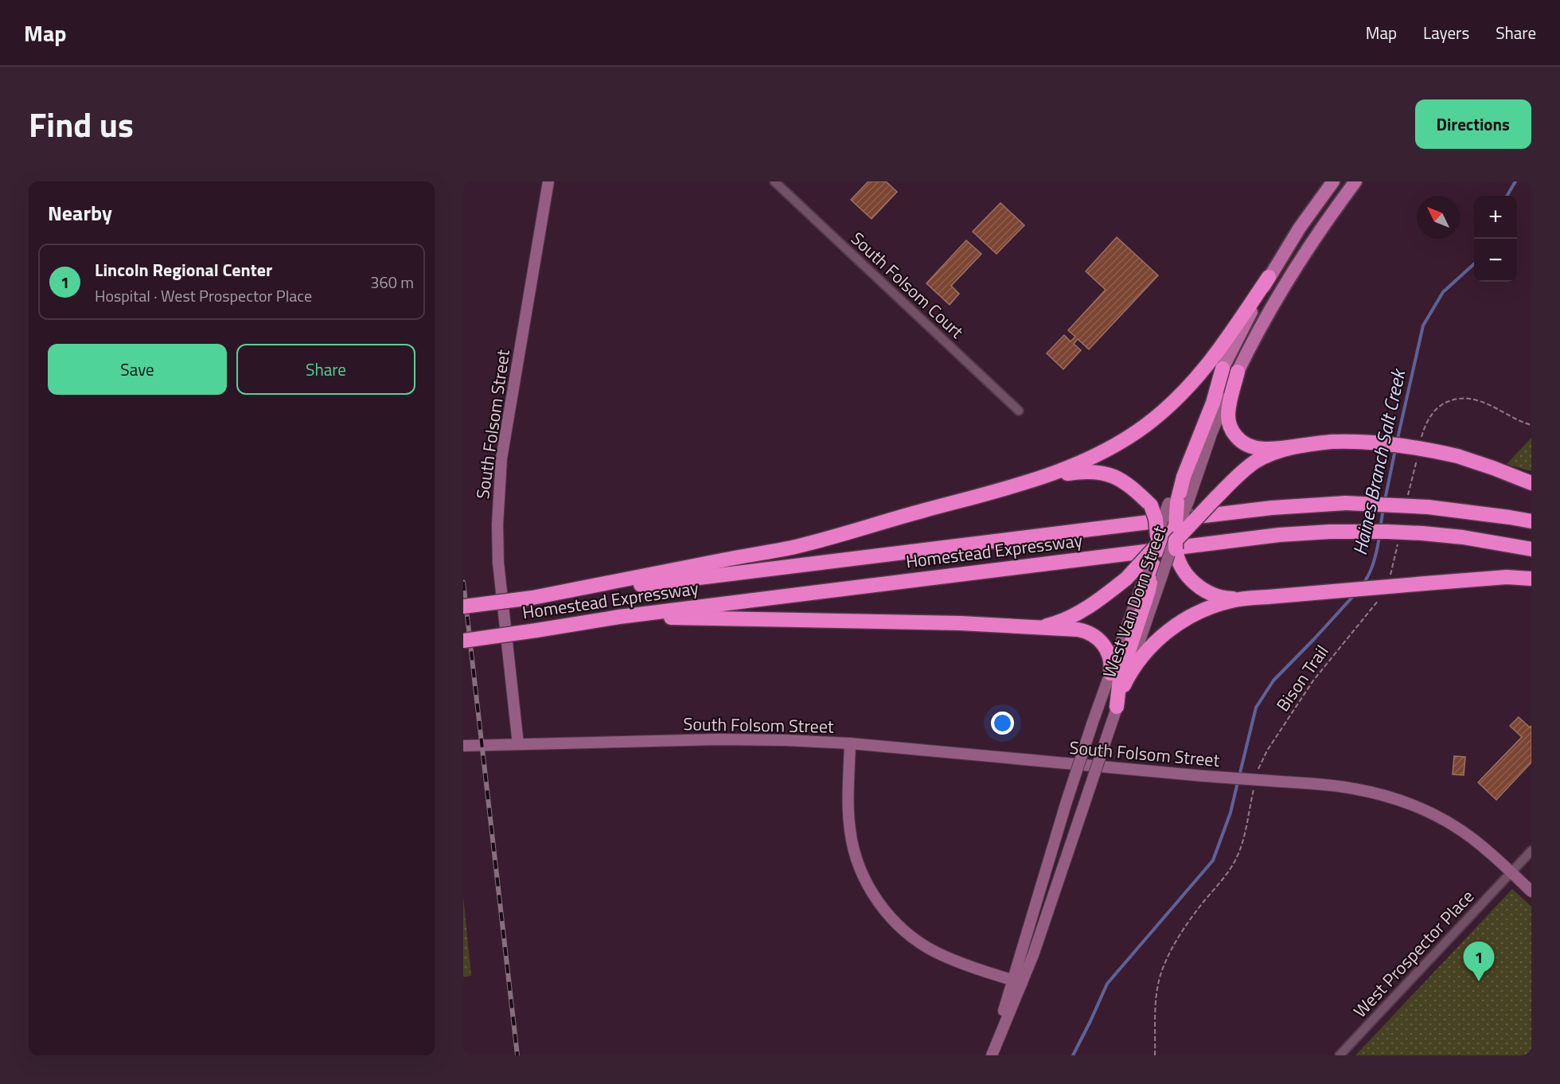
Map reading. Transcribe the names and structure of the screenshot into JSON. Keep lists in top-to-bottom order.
{
  "streets": {
    "highway": ["Homestead Expressway"],
    "main road": ["South Folsom Street", "West Van Dorn Street"],
    "street": ["South Folsom Court", "West Prospector Place"],
    "path": ["Bison Trail"]
  },
  "crossings": [
    ["South Folsom Street", "West Prospector Place"]
  ],
  "water": ["Haines Branch Salt Creek"],
  "north": "top left",
  "page": {
    "header": "Map",
    "nav": ["Map", "Layers", "Share"],
    "title": "Find us",
    "buttons": [
      "Directions",
      ["Save", "Share"]
    ],
    "heading": "Nearby",
    "map_buttons": ["+", "−"],
    "list": [
      {
        "mark": "1",
        "name": "Lincoln Regional Center",
        "note": "Hospital · West Prospector Place",
        "value": "360 m"
      }
    ],
    "pins": "1"
  }
}
